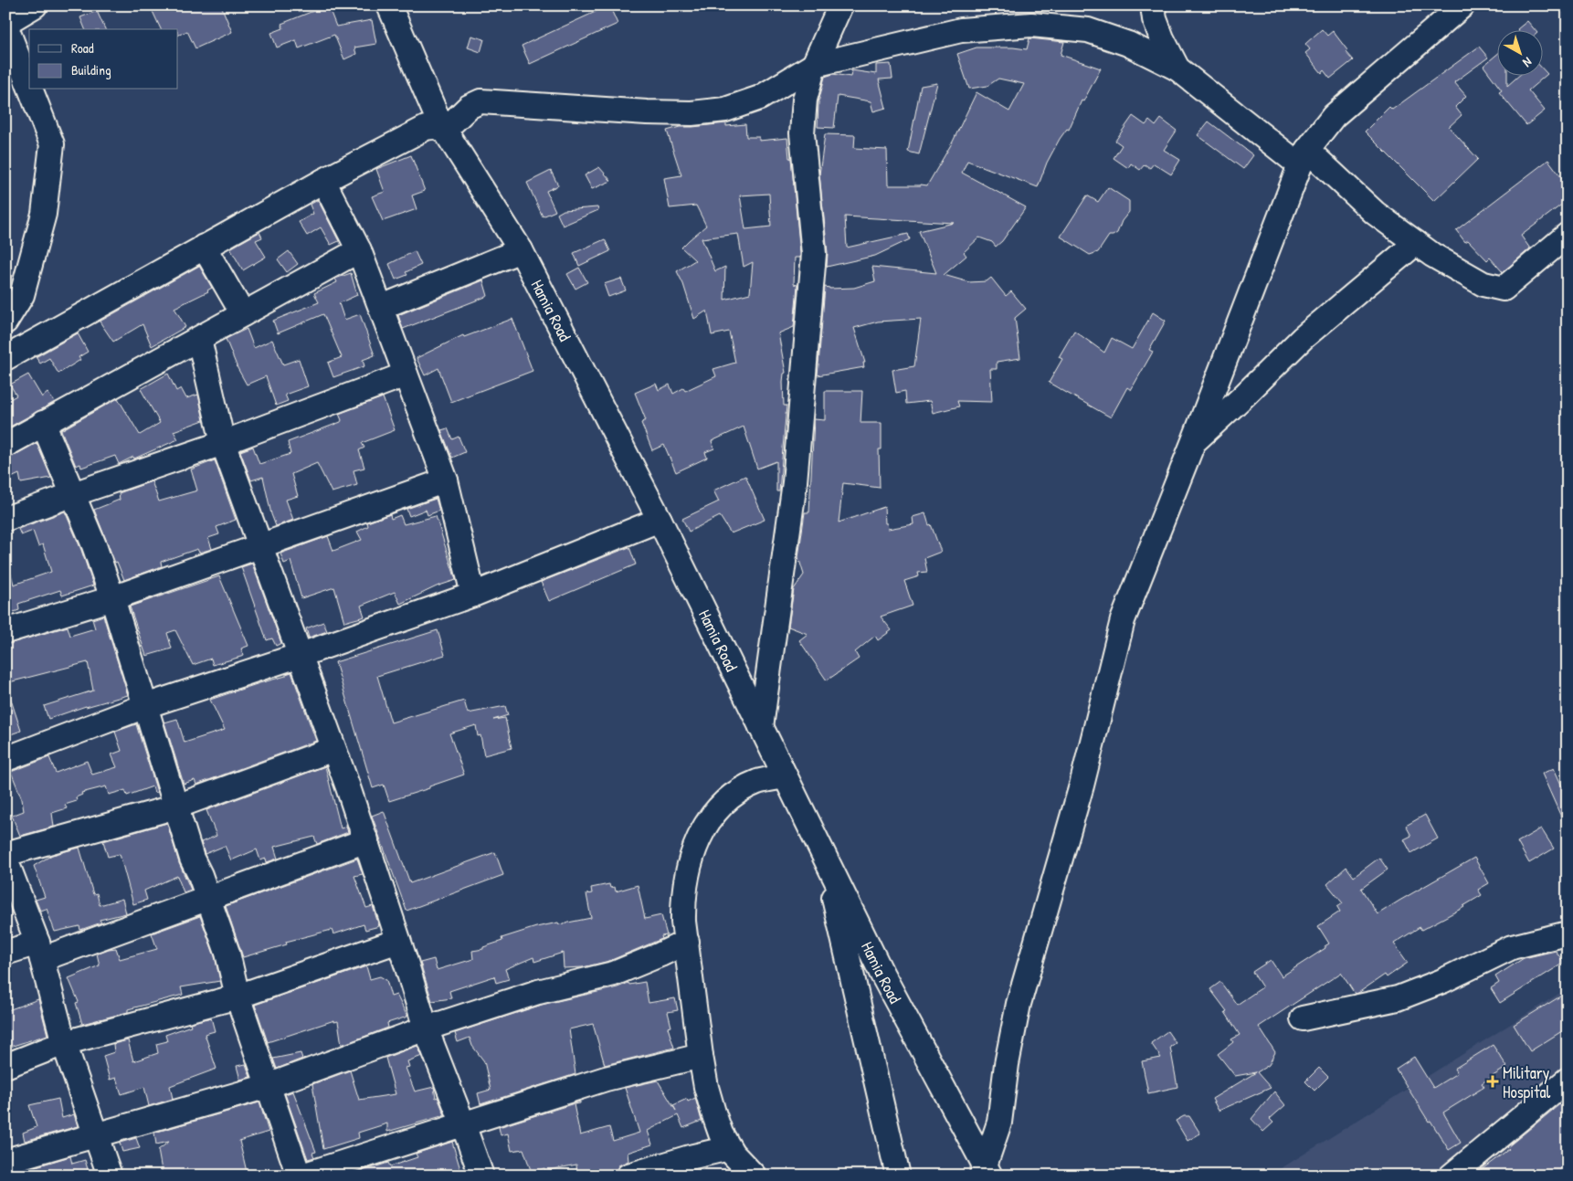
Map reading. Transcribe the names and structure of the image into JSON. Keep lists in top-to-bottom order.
{
  "streets": {
    "street": ["Hamia Road"]
  },
  "places": {
    "health": ["Military Hospital"]
  },
  "legend": ["Road", "Building"],
  "north": "bottom right"
}
